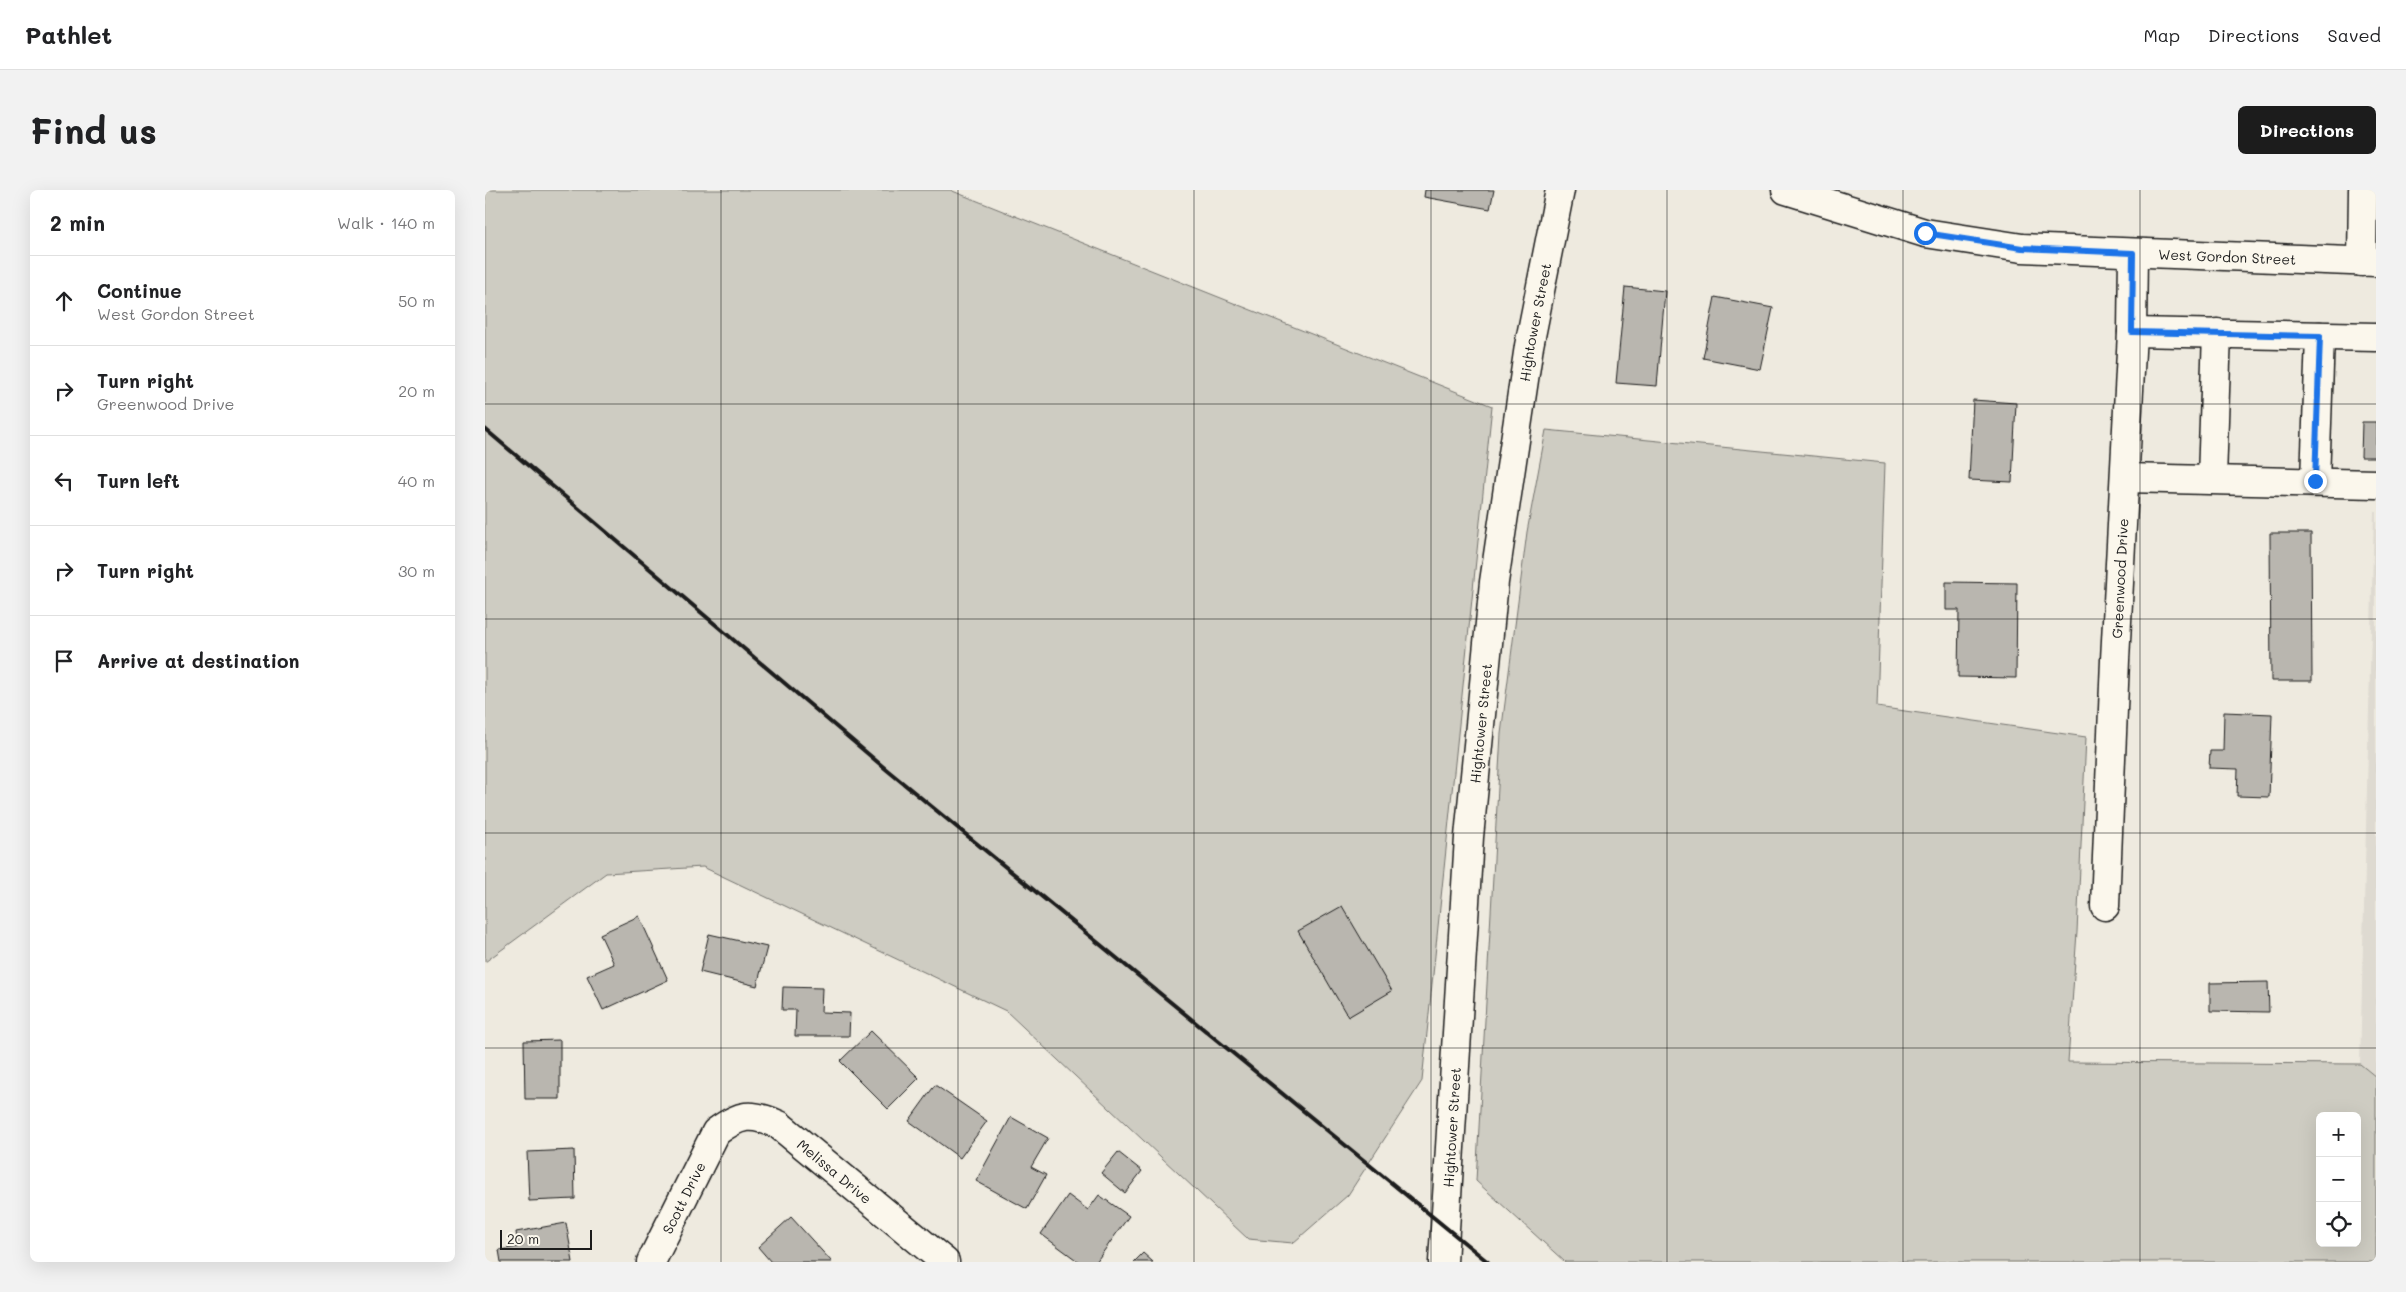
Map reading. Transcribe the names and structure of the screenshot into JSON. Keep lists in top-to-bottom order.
{
  "streets": {
    "street": [
      "West Gordon Street",
      "Hightower Street",
      "Greenwood Drive",
      "Melissa Drive",
      "Scott Drive"
    ]
  },
  "crossings": [
    ["West Gordon Street", "Greenwood Drive"],
    ["Melissa Drive", "Scott Drive"]
  ],
  "scale_bar": "20 m",
  "page": {
    "header": "Pathlet",
    "nav": ["Map", "Directions", "Saved"],
    "buttons": "Directions",
    "title": "Find us",
    "heading": ["2 min", "Walk · 140 m"],
    "list": [
      ["Continue", "West Gordon Street", "50 m"],
      ["Turn right", "Greenwood Drive", "20 m"],
      ["Turn left", "40 m"],
      ["Turn right", "30 m"],
      "Arrive at destination"
    ],
    "map_buttons": ["+", "−"],
    "scale": "20 m"
  }
}
